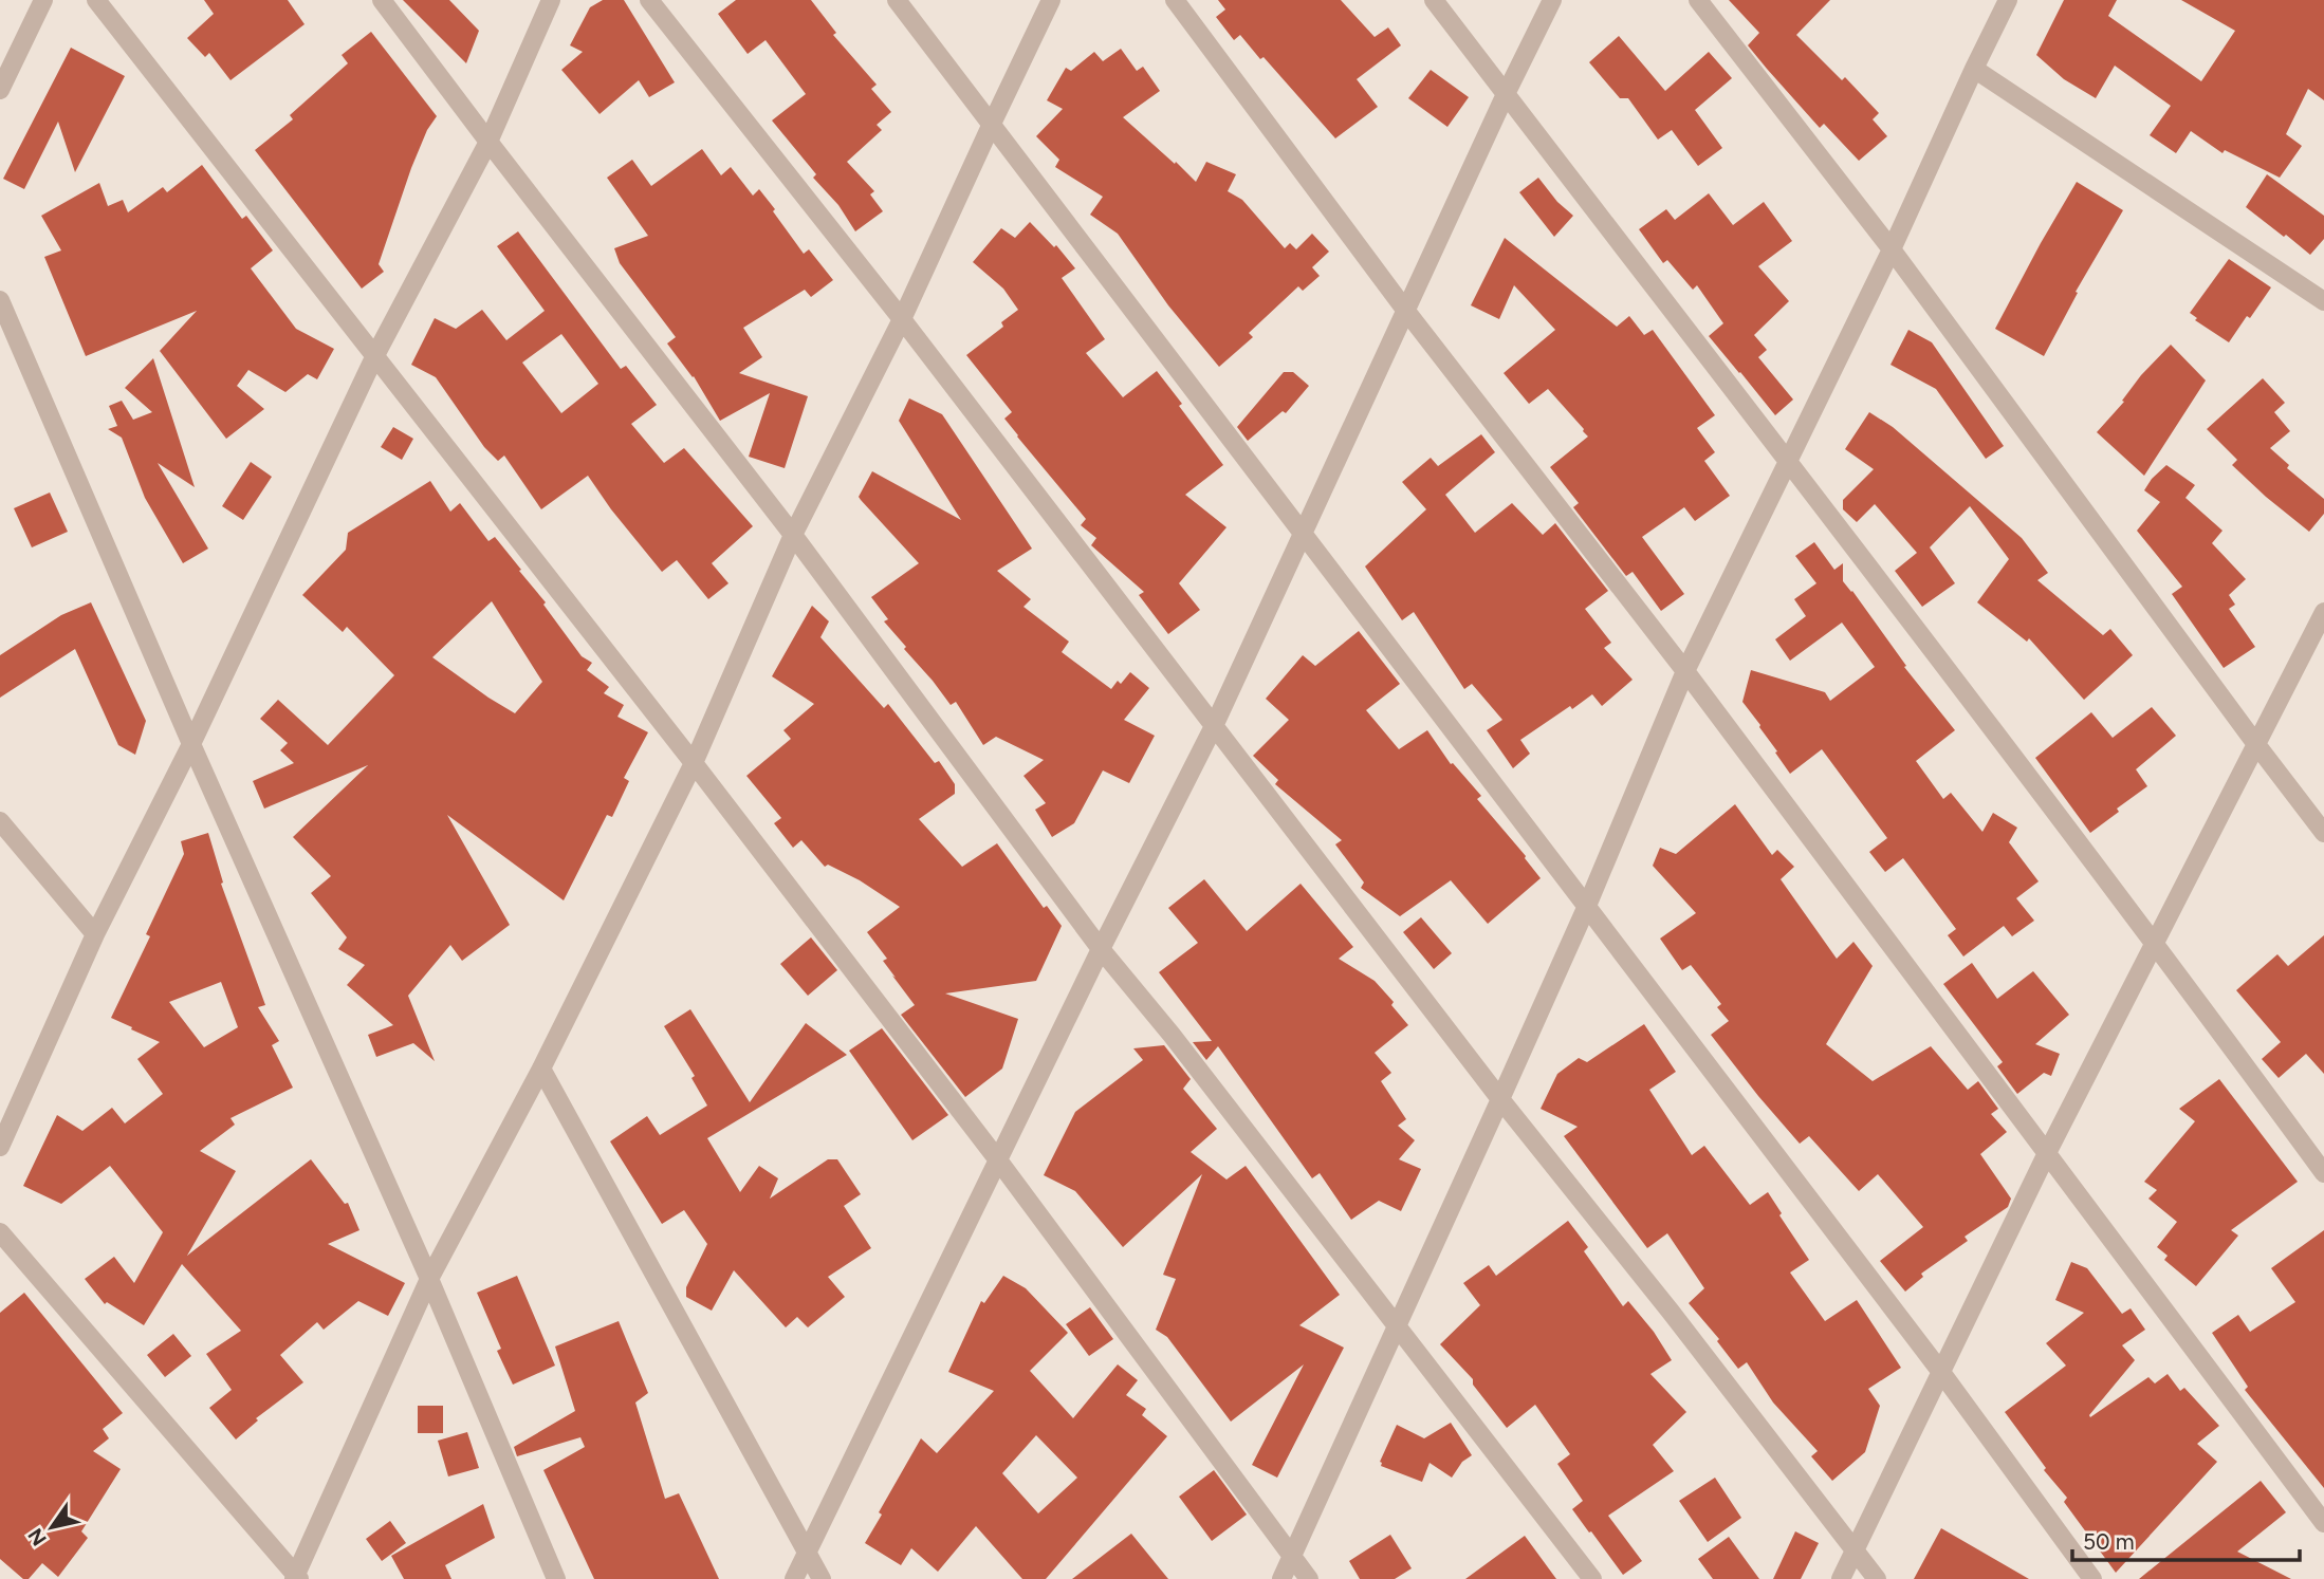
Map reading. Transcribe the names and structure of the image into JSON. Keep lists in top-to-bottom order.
{
  "scale_bar": "50 m",
  "north": "bottom left"
}
